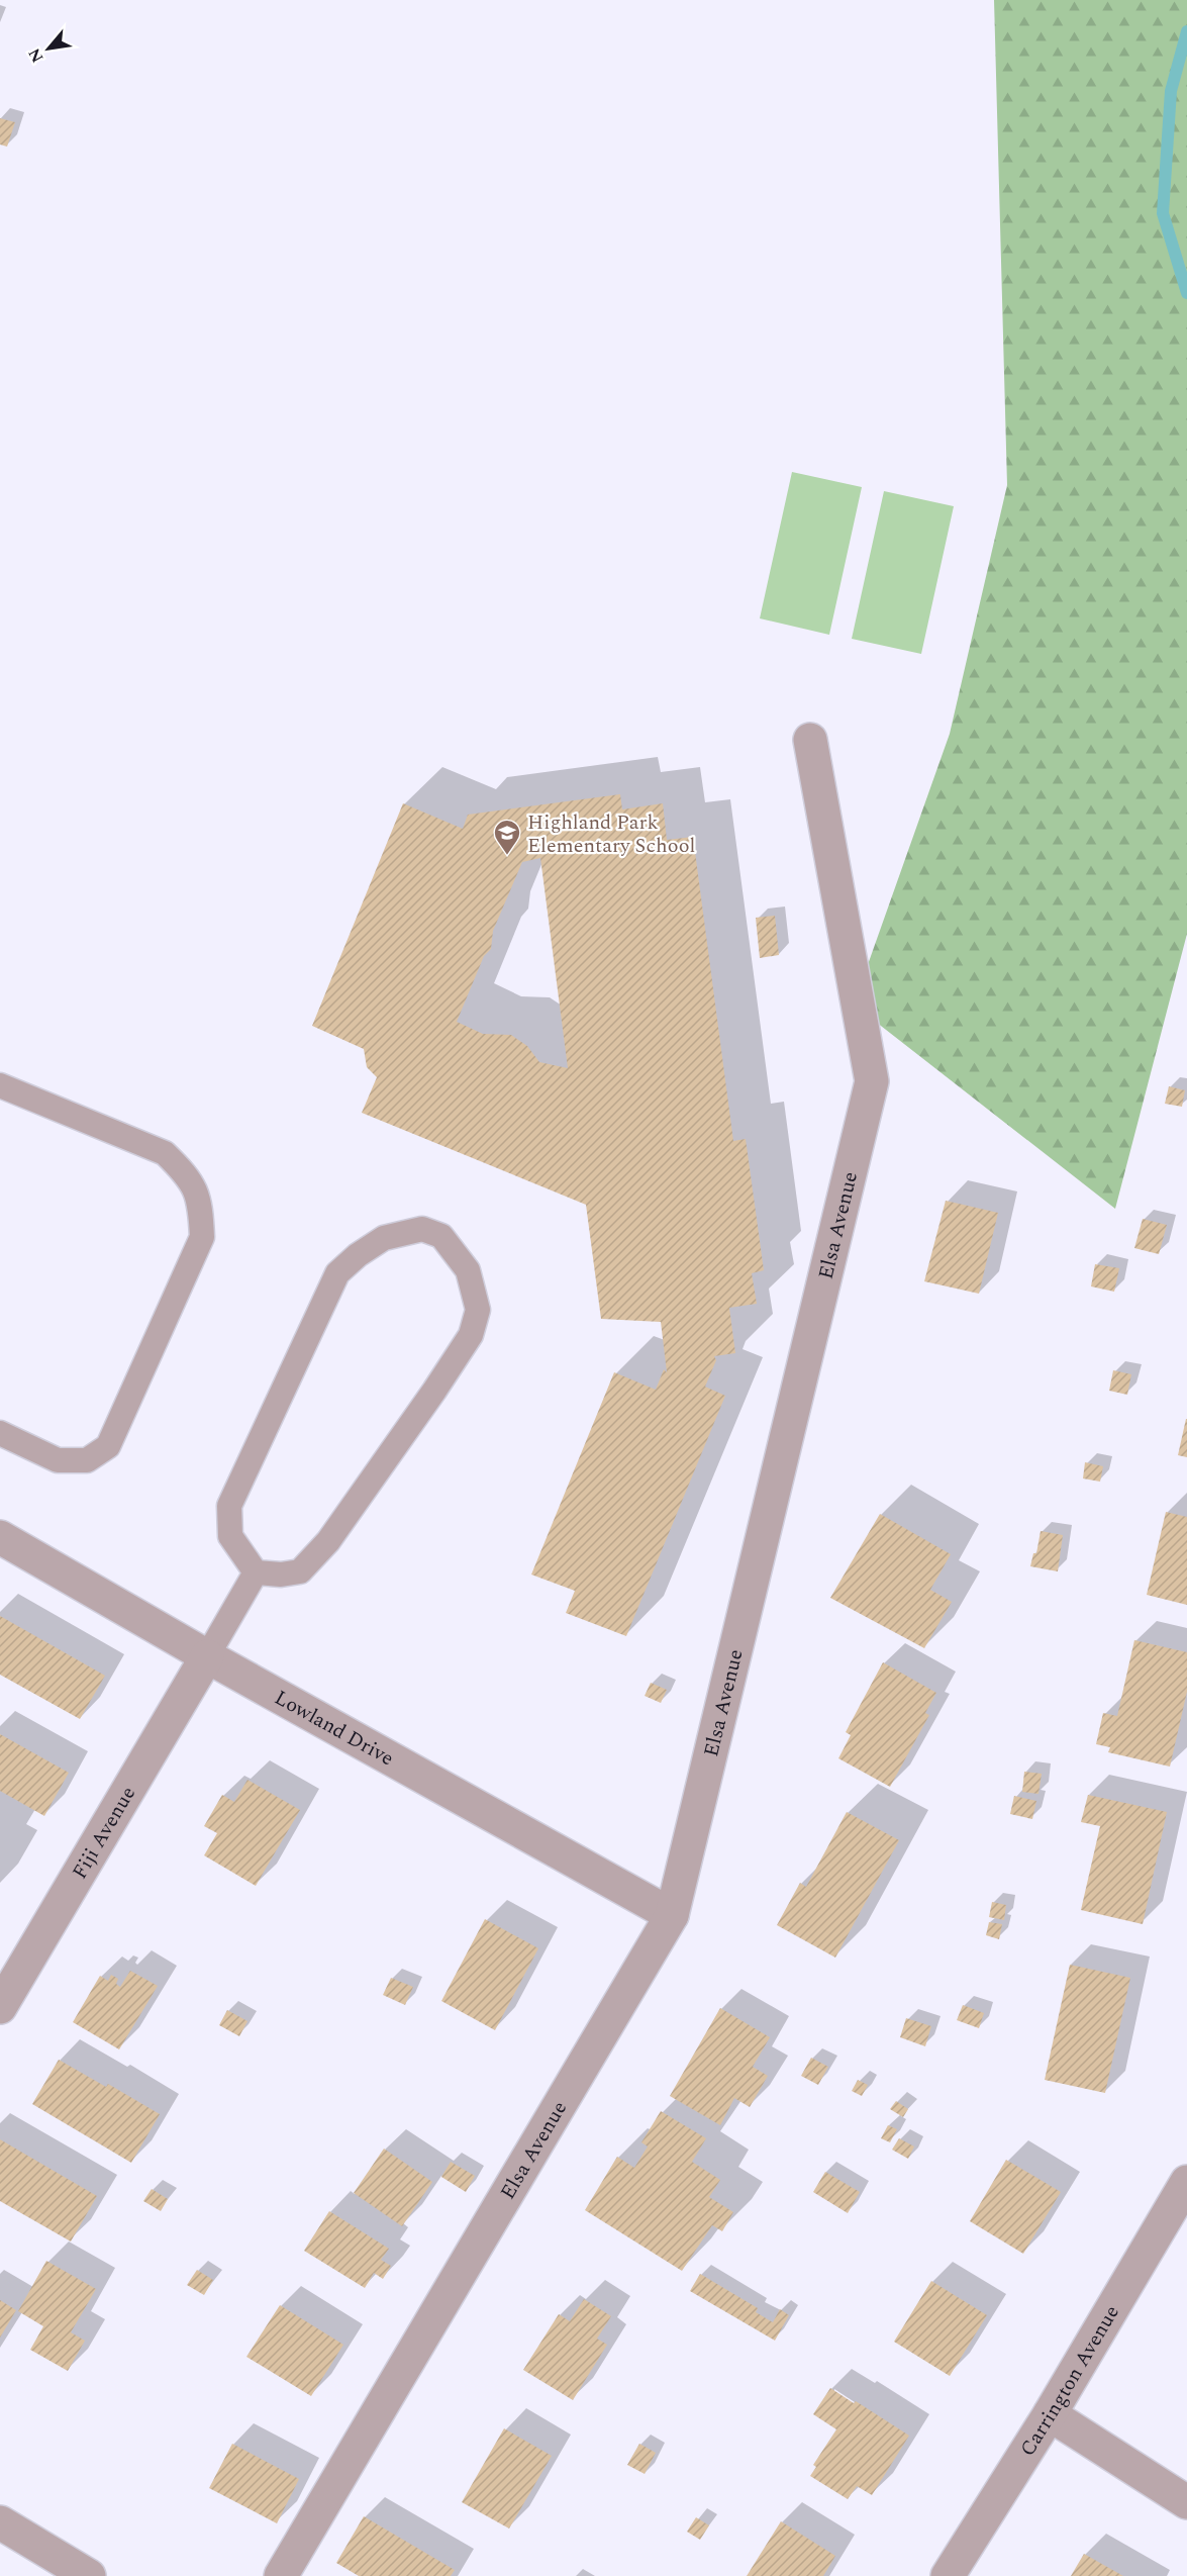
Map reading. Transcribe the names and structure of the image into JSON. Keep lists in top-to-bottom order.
{
  "streets": {
    "street": [
      "Elsa Avenue",
      "Lowland Drive",
      "Fiji Avenue",
      "Carrington Avenue"
    ]
  },
  "crossings": [
    ["Elsa Avenue", "Lowland Drive"],
    ["Lowland Drive", "Fiji Avenue"]
  ],
  "places": {
    "school or university": ["Highland Park Elementary School"]
  },
  "north": "bottom left"
}
